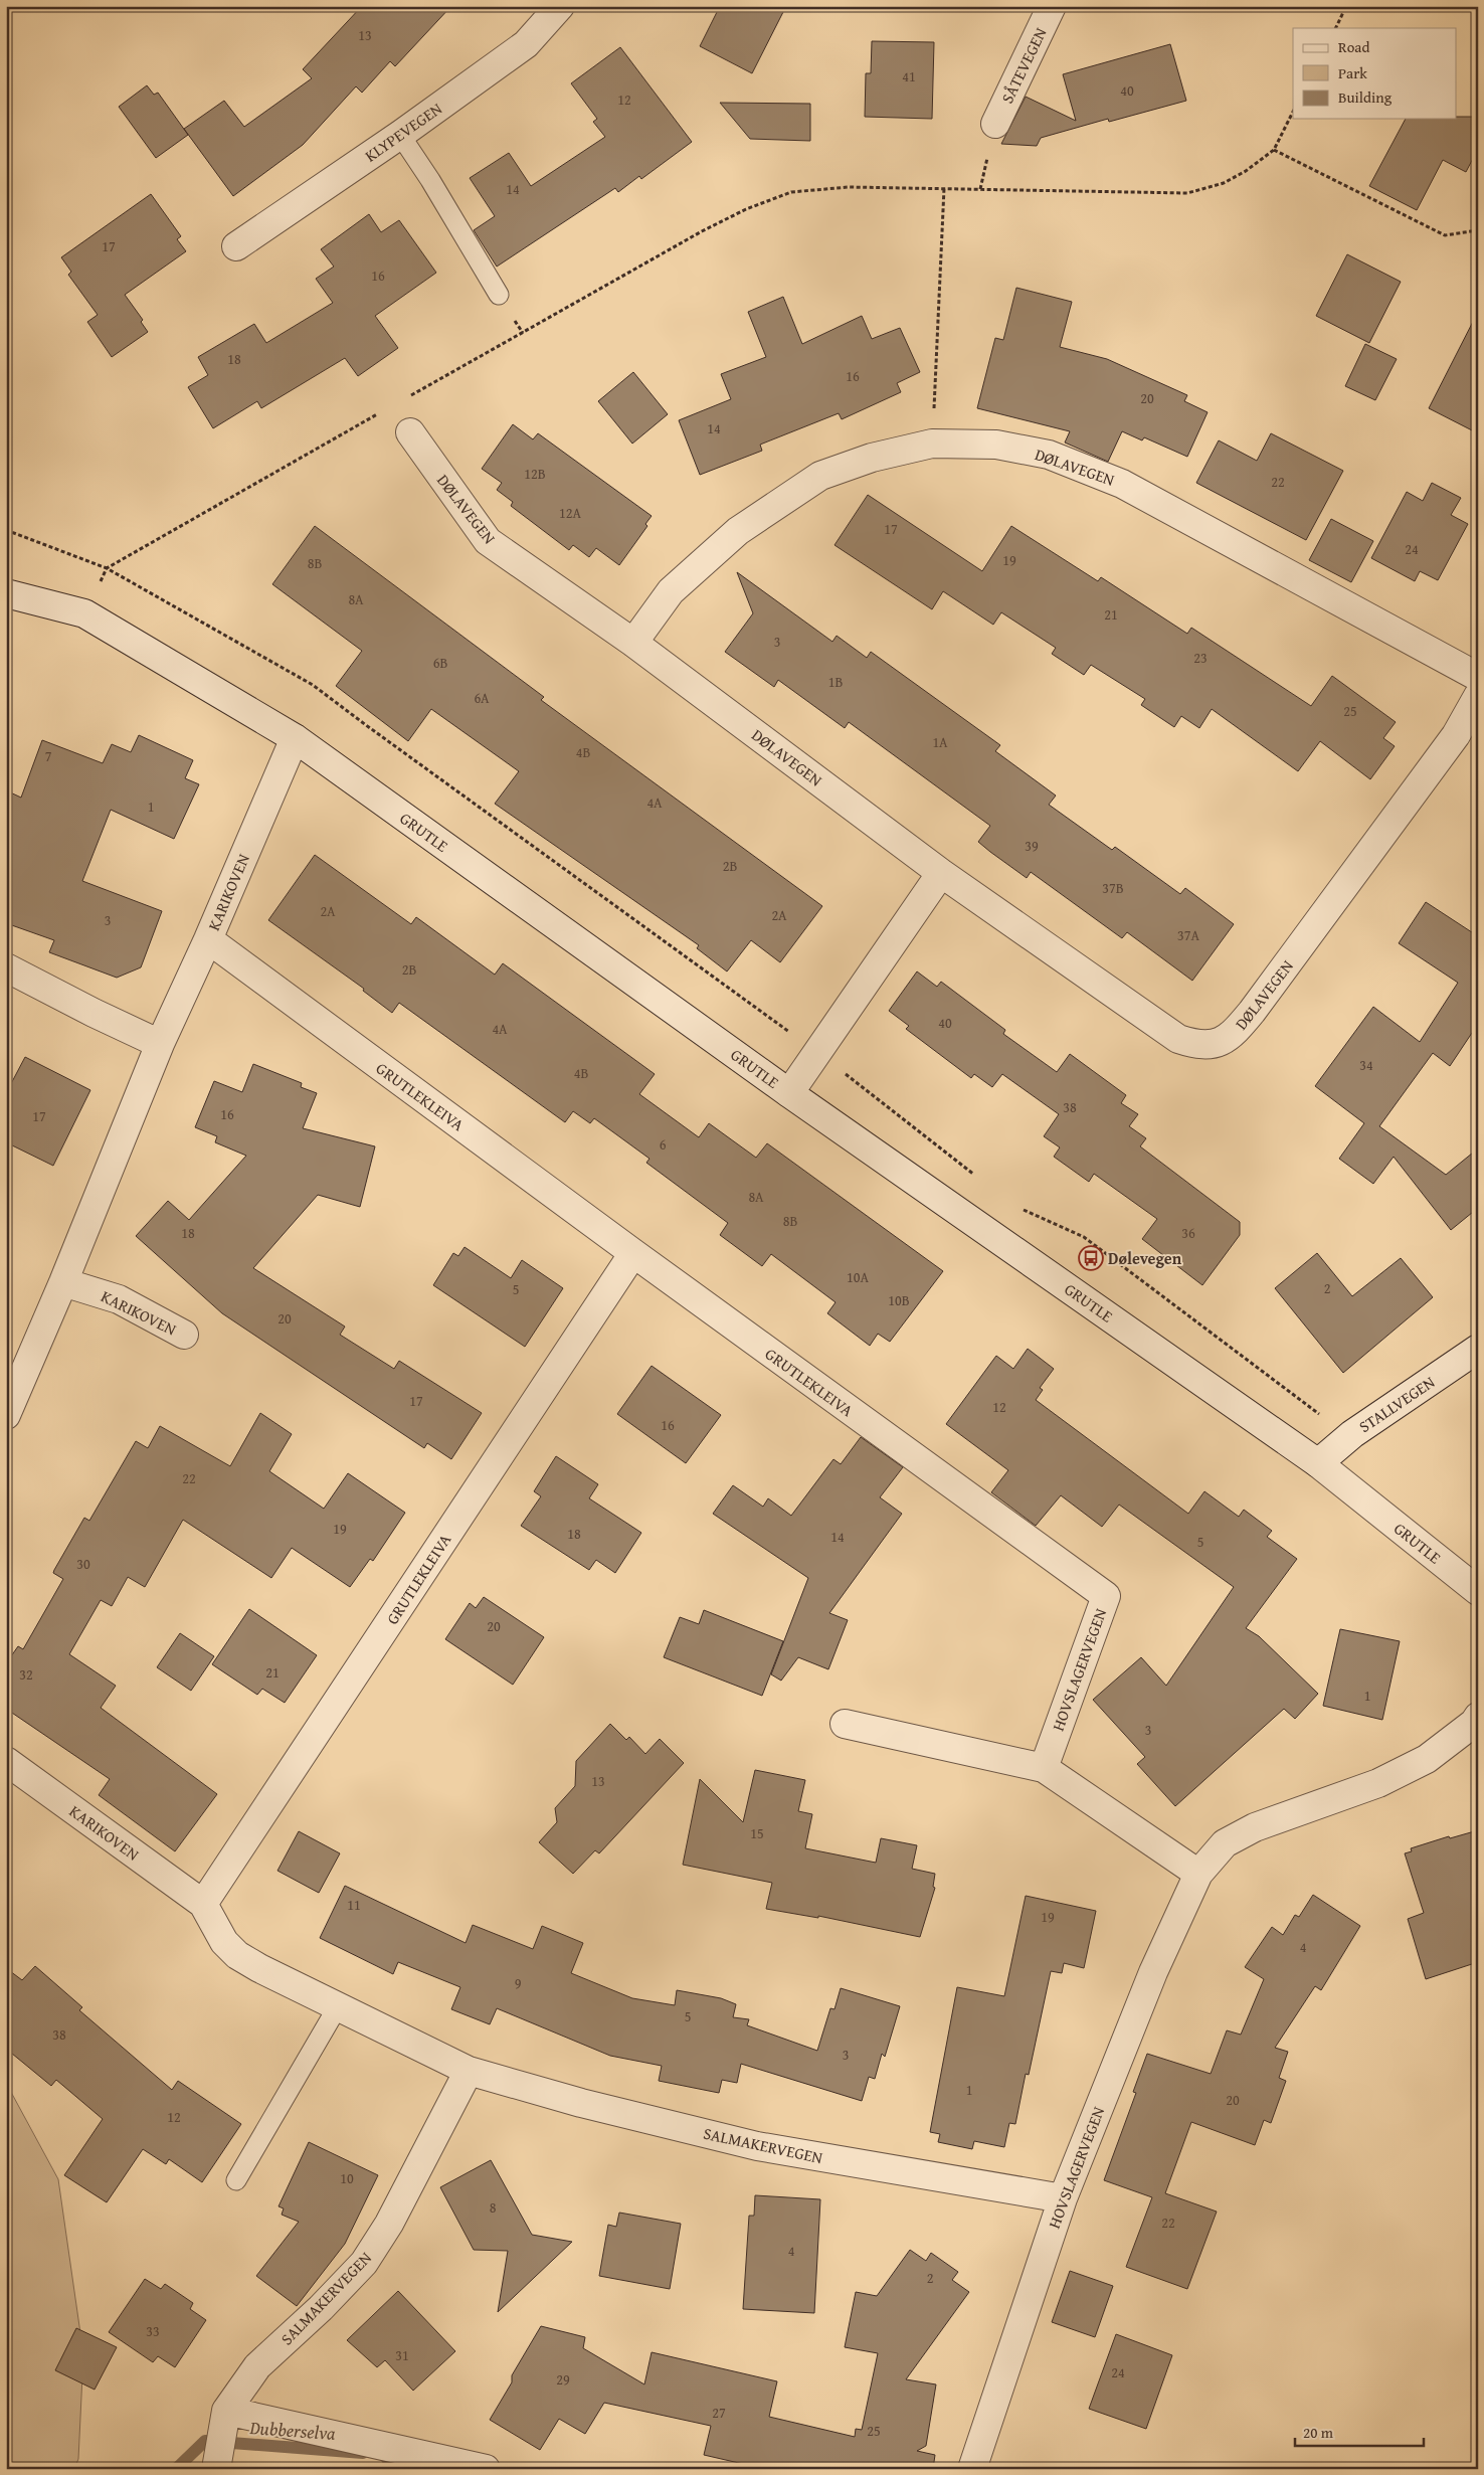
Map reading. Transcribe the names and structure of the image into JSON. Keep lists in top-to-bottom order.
{
  "streets": {
    "street": [
      "SÅTEVEGEN",
      "KLYPEVEGEN",
      "DØLAVEGEN",
      "GRUTLE",
      "KARIKOVEN",
      "GRUTLEKLEIVA",
      "STALLVEGEN",
      "HOVSLAGERVEGEN",
      "SALMAKERVEGEN"
    ]
  },
  "crossings": [
    ["GRUTLE", "KARIKOVEN"],
    ["GRUTLE", "STALLVEGEN"],
    ["KARIKOVEN", "GRUTLEKLEIVA"],
    ["KARIKOVEN", "SALMAKERVEGEN"],
    ["GRUTLEKLEIVA", "HOVSLAGERVEGEN"],
    ["GRUTLEKLEIVA", "SALMAKERVEGEN"],
    ["HOVSLAGERVEGEN", "SALMAKERVEGEN"]
  ],
  "water": ["Dubberselva"],
  "places": {
    "bus stop": ["Dølevegen"]
  },
  "house_numbers": [
    "13",
    "41",
    "40",
    "12",
    "14",
    "17",
    "16",
    "18",
    "16",
    "20",
    "14",
    "12B",
    "22",
    "12A",
    "17",
    "24",
    "19",
    "8B",
    "8A",
    "21",
    "3",
    "23",
    "6B",
    "1B",
    "6A",
    "25",
    "1A",
    "4B",
    "7",
    "4A",
    "1",
    "39",
    "2B",
    "37B",
    "2A",
    "2A",
    "3",
    "37A",
    "2B",
    "40",
    "4A",
    "34",
    "4B",
    "38",
    "16",
    "17",
    "6",
    "8A",
    "8B",
    "18",
    "36",
    "10A",
    "2",
    "5",
    "10B",
    "20",
    "17",
    "12",
    "16",
    "22",
    "19",
    "18",
    "14",
    "5",
    "30",
    "20",
    "21",
    "32",
    "1",
    "3",
    "13",
    "15",
    "11",
    "19",
    "4",
    "9",
    "5",
    "38",
    "3",
    "1",
    "20",
    "12",
    "10",
    "8",
    "22",
    "4",
    "2",
    "33",
    "31",
    "24",
    "29",
    "27",
    "25"
  ],
  "legend": ["Road", "Park", "Building"],
  "scale_bar": "20 m"
}
